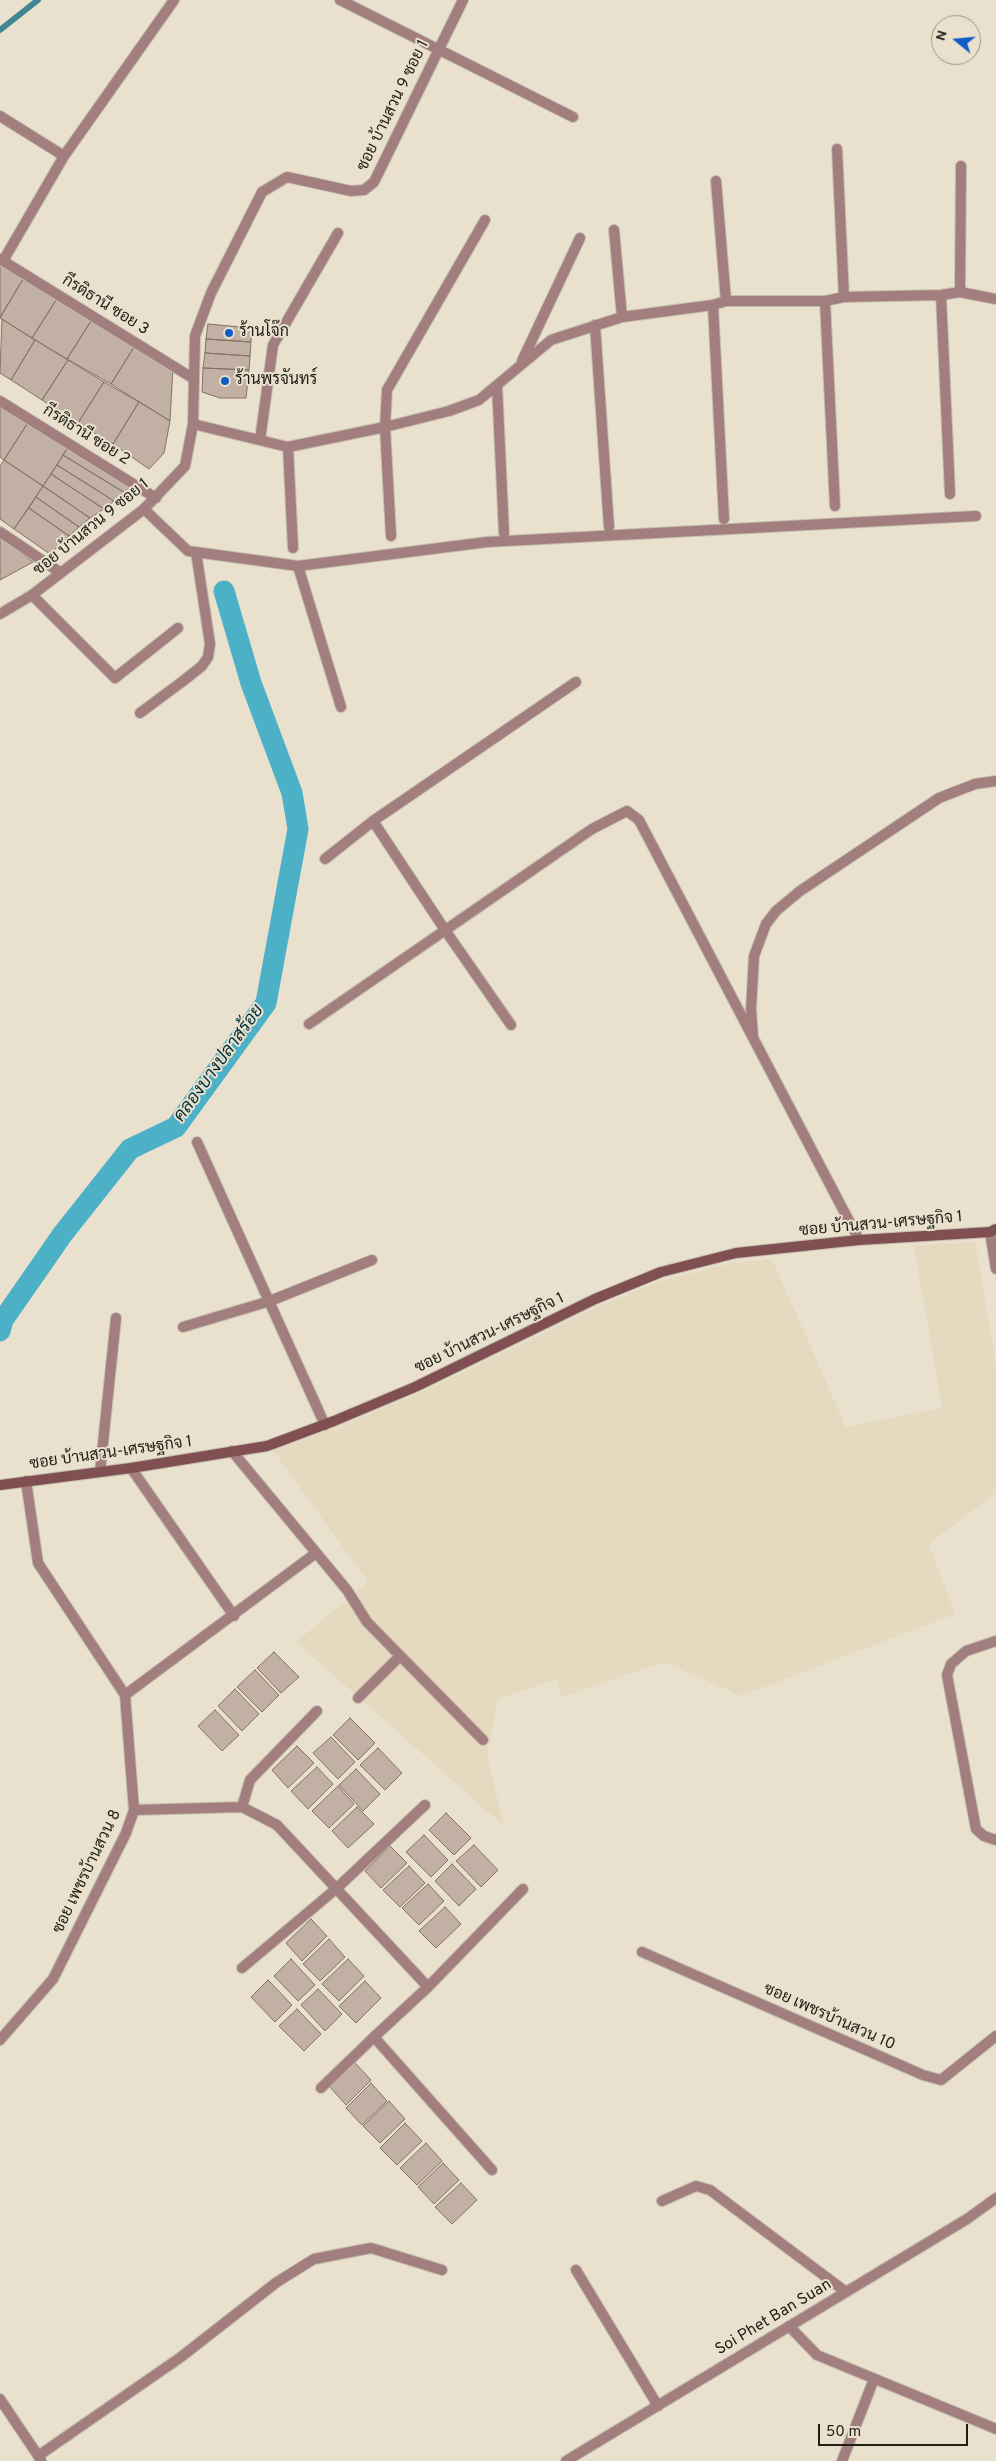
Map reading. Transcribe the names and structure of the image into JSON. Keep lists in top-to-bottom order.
{
  "streets": {
    "street": [
      "ซอย บ้านสวน 9 ซอย 1",
      "กีรติธานี ซอย 3",
      "กีรติธานี ซอย 2",
      "ซอย บ้านสวน-เศรษฐกิจ 1",
      "ซอย เพชรบ้านสวน 8",
      "ซอย เพชรบ้านสวน 10",
      "Soi Phet Ban Suan"
    ]
  },
  "crossings": [
    ["ซอย บ้านสวน 9 ซอย 1", "กีรติธานี ซอย 3"],
    ["ซอย บ้านสวน 9 ซอย 1", "กีรติธานี ซอย 2"],
    ["ซอย บ้านสวน-เศรษฐกิจ 1", "ซอย เพชรบ้านสวน 8"]
  ],
  "water": ["คลองบางปลาสร้อย"],
  "places": ["ร้านโจ๊ก", "ร้านพรจันทร์"],
  "scale_bar": "50 m",
  "north": "left"
}
